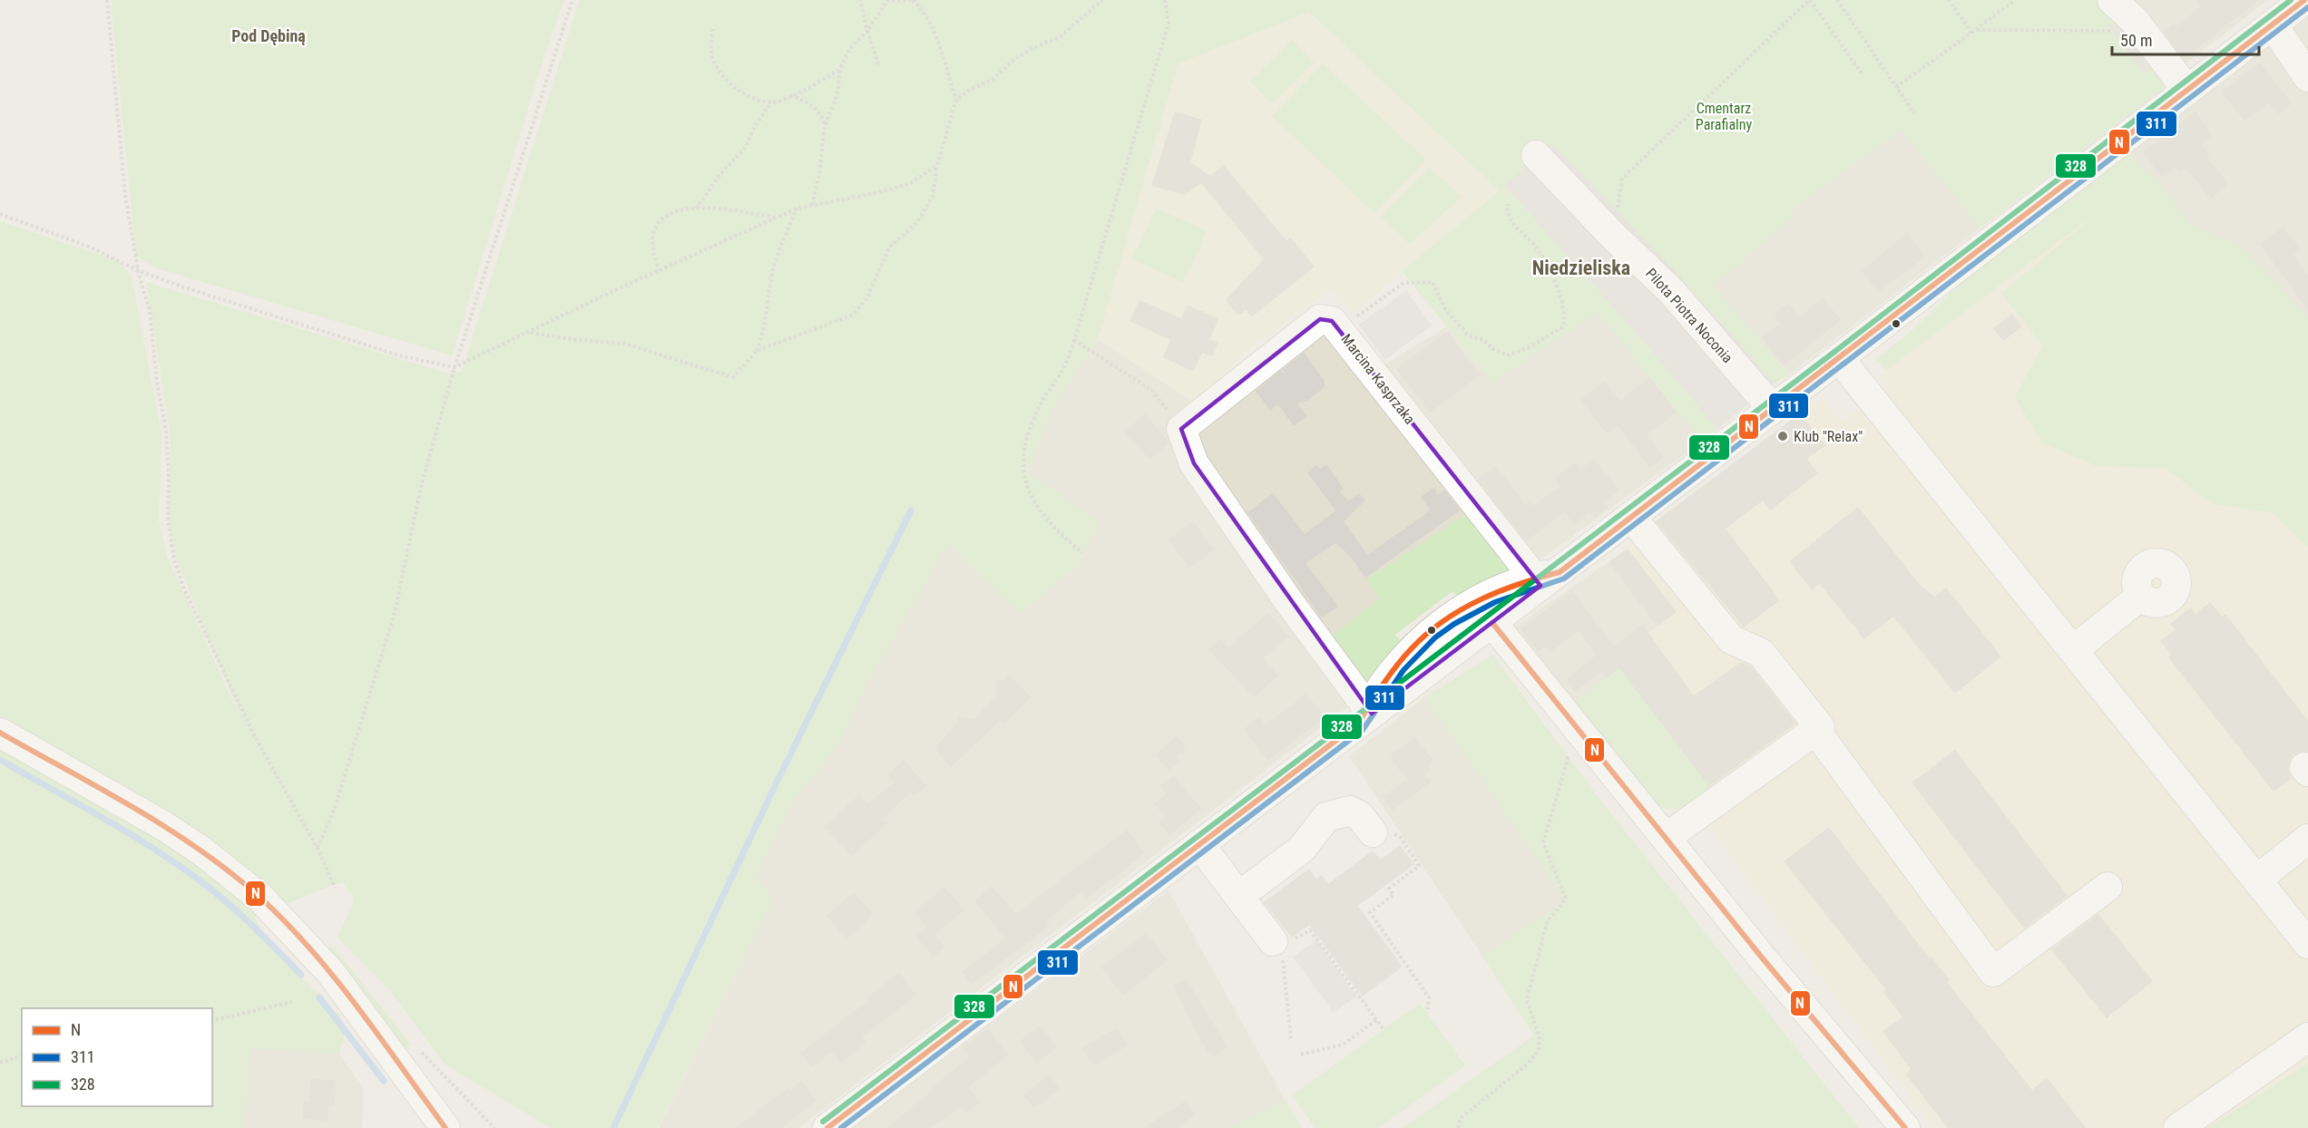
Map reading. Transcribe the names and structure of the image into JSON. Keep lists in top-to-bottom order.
{
  "streets": {
    "street": ["Pilota Piotra Noconia", "Marcina Kasprzaka"]
  },
  "districts": ["Pod Dębiną", "Niedzieliska"],
  "parks": ["Cmentarz Parafialny"],
  "places": ["Klub \"Relax\""],
  "lines": ["transit line N", "transit line 328", "transit line 311"],
  "legend": ["N", "311", "328"],
  "scale_bar": "50 m"
}
